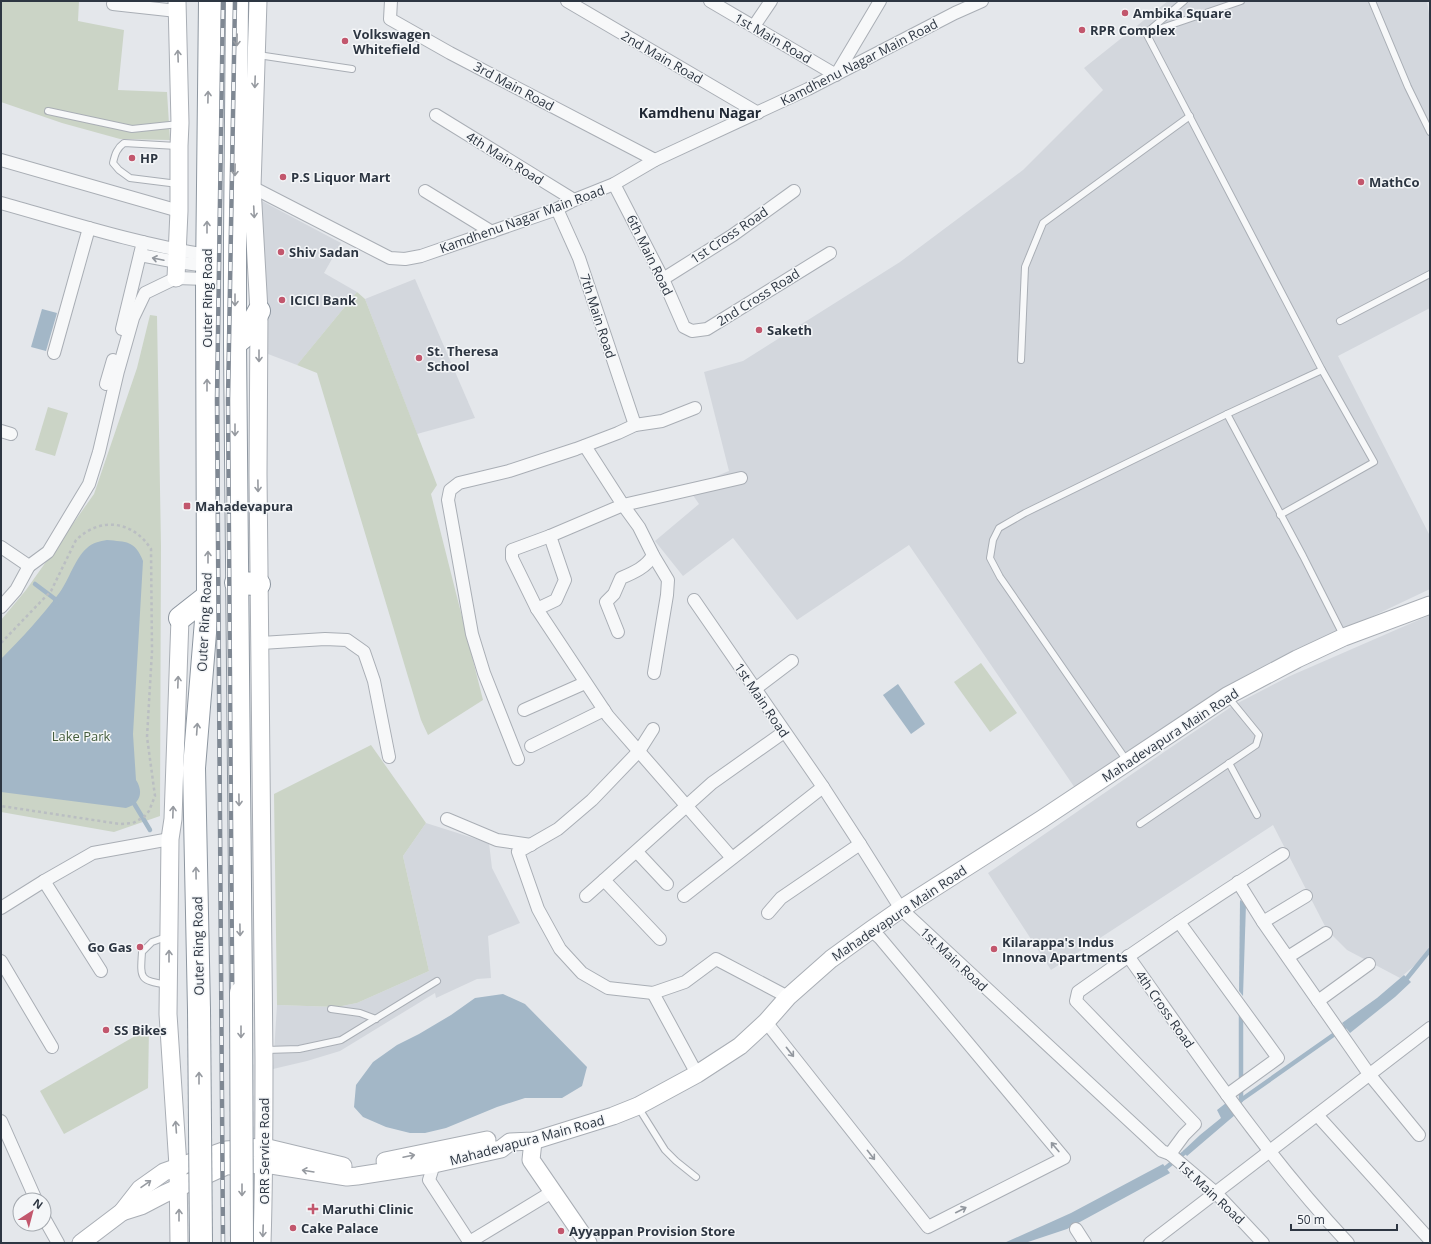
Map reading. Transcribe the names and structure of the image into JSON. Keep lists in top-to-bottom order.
{
  "streets": {
    "highway": ["Outer Ring Road"],
    "street": [
      "1st Main Road",
      "2nd Main Road",
      "Kamdhenu Nagar Main Road",
      "3rd Main Road",
      "4th Main Road",
      "1st Cross Road",
      "6th Main Road",
      "2nd Cross Road",
      "7th Main Road",
      "Mahadevapura Main Road",
      "4th Cross Road",
      "ORR Service Road"
    ]
  },
  "crossings": [
    ["1st Main Road", "Kamdhenu Nagar Main Road"],
    ["1st Main Road", "Mahadevapura Main Road"],
    ["1st Main Road", "4th Cross Road"],
    ["2nd Main Road", "Kamdhenu Nagar Main Road"],
    ["Kamdhenu Nagar Main Road", "3rd Main Road"],
    ["Kamdhenu Nagar Main Road", "4th Main Road"],
    ["Kamdhenu Nagar Main Road", "6th Main Road"],
    ["Kamdhenu Nagar Main Road", "7th Main Road"],
    ["Kamdhenu Nagar Main Road", "ORR Service Road"],
    ["1st Cross Road", "6th Main Road"],
    ["6th Main Road", "2nd Cross Road"],
    ["Mahadevapura Main Road", "ORR Service Road"]
  ],
  "districts": ["Kamdhenu Nagar"],
  "parks": ["Lake Park"],
  "places": {
    "other": [
      "Ambika Square",
      "RPR Complex",
      "Volkswagen Whitefield",
      "HP",
      "P.S Liquor Mart",
      "MathCo",
      "Shiv Sadan",
      "ICICI Bank",
      "Saketh",
      "St. Theresa School",
      "Go Gas",
      "Kilarappa's Indus Innova Apartments",
      "SS Bikes",
      "Cake Palace",
      "Ayyappan Provision Store"
    ],
    "transit": ["Mahadevapura"],
    "health": ["Maruthi Clinic"]
  },
  "scale_bar": "50 m",
  "north": "top right"
}
